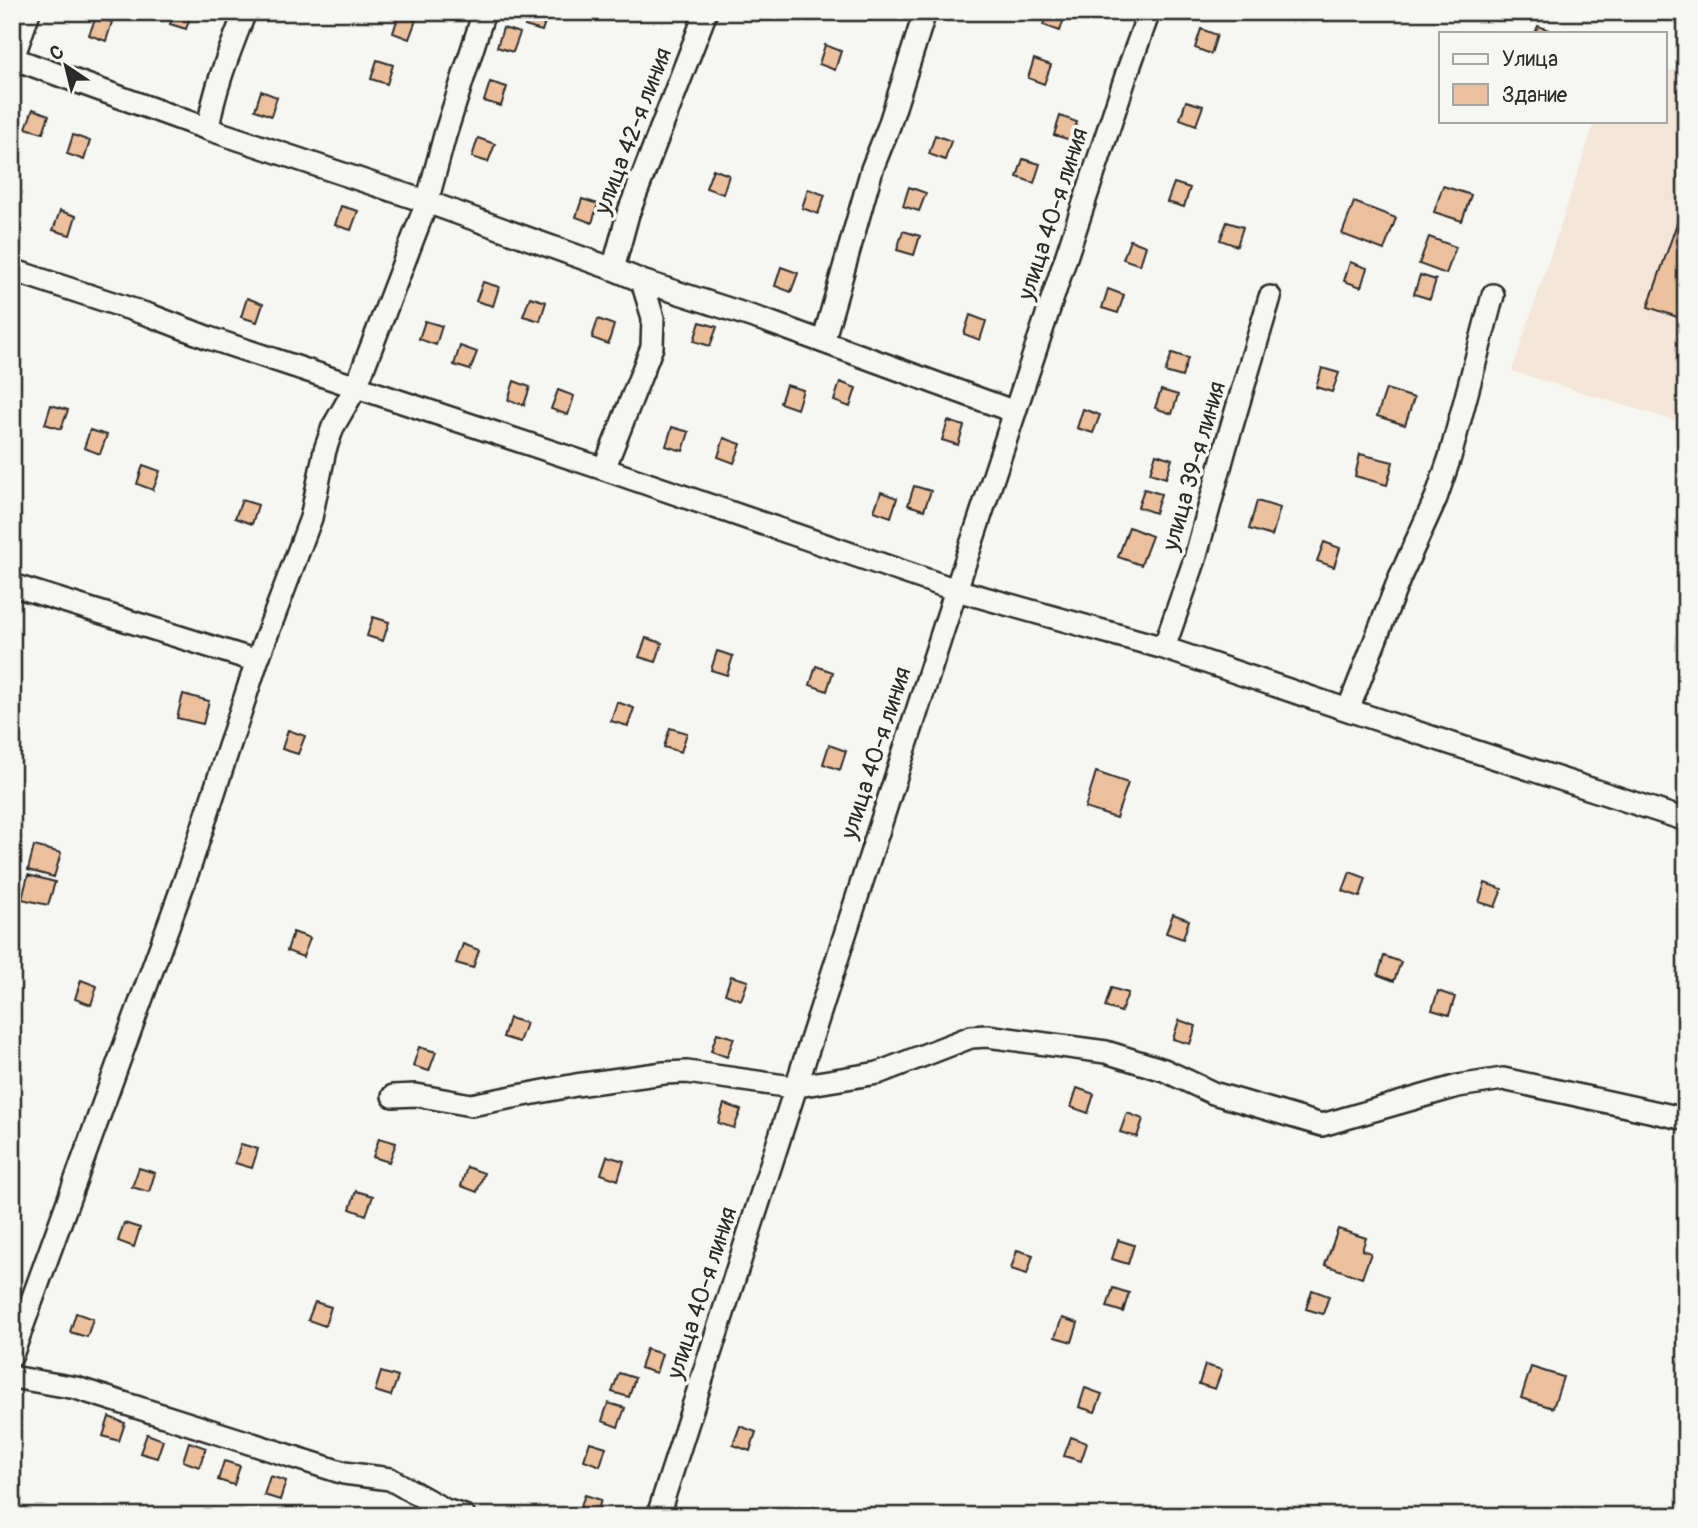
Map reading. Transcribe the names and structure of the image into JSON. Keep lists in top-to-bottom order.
{
  "streets": {
    "street": ["улица 42-я линия", "улица 40-я линия", "улица 39-я линия"]
  },
  "legend": ["Улица", "Здание"],
  "north": "top left"
}
